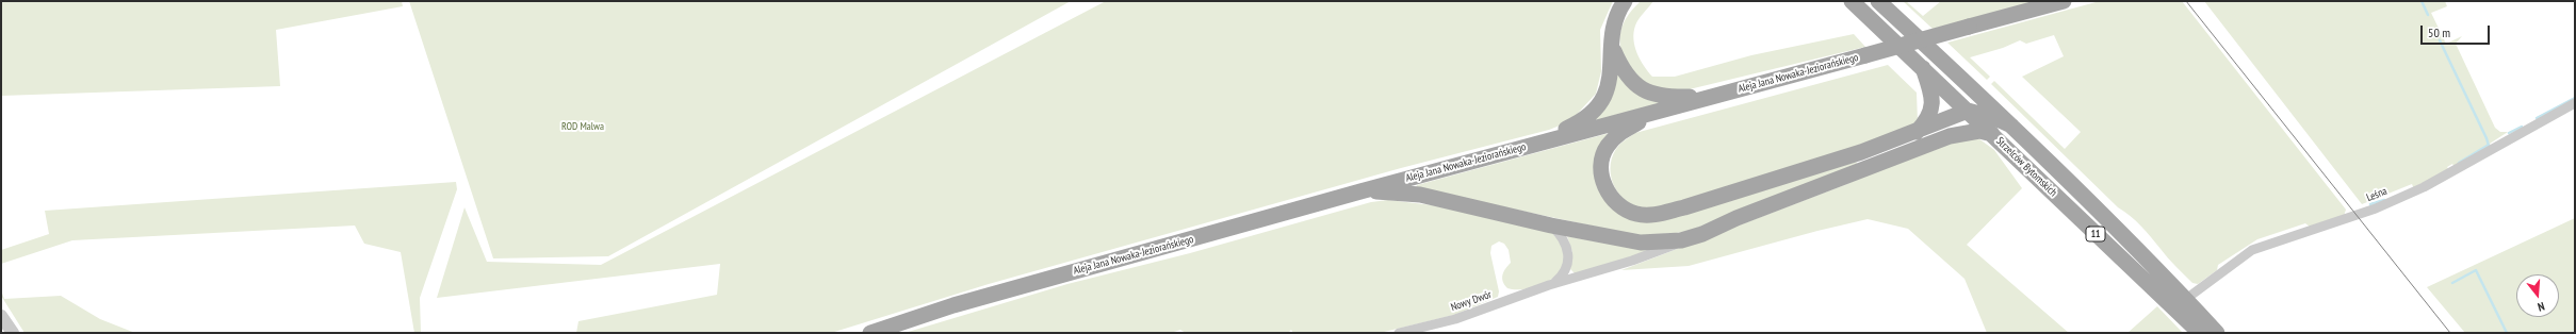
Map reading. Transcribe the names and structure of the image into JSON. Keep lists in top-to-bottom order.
{
  "streets": {
    "main road": ["Aleja Jana Nowaka-Jeziorańskiego", "Strzelców Bytomskich", "11"],
    "street": ["Leśna", "Nowy Dwór"]
  },
  "crossings": [
    ["Strzelców Bytomskich", "Leśna"]
  ],
  "parks": ["ROD Malwa"],
  "scale_bar": "50 m",
  "north": "bottom"
}
